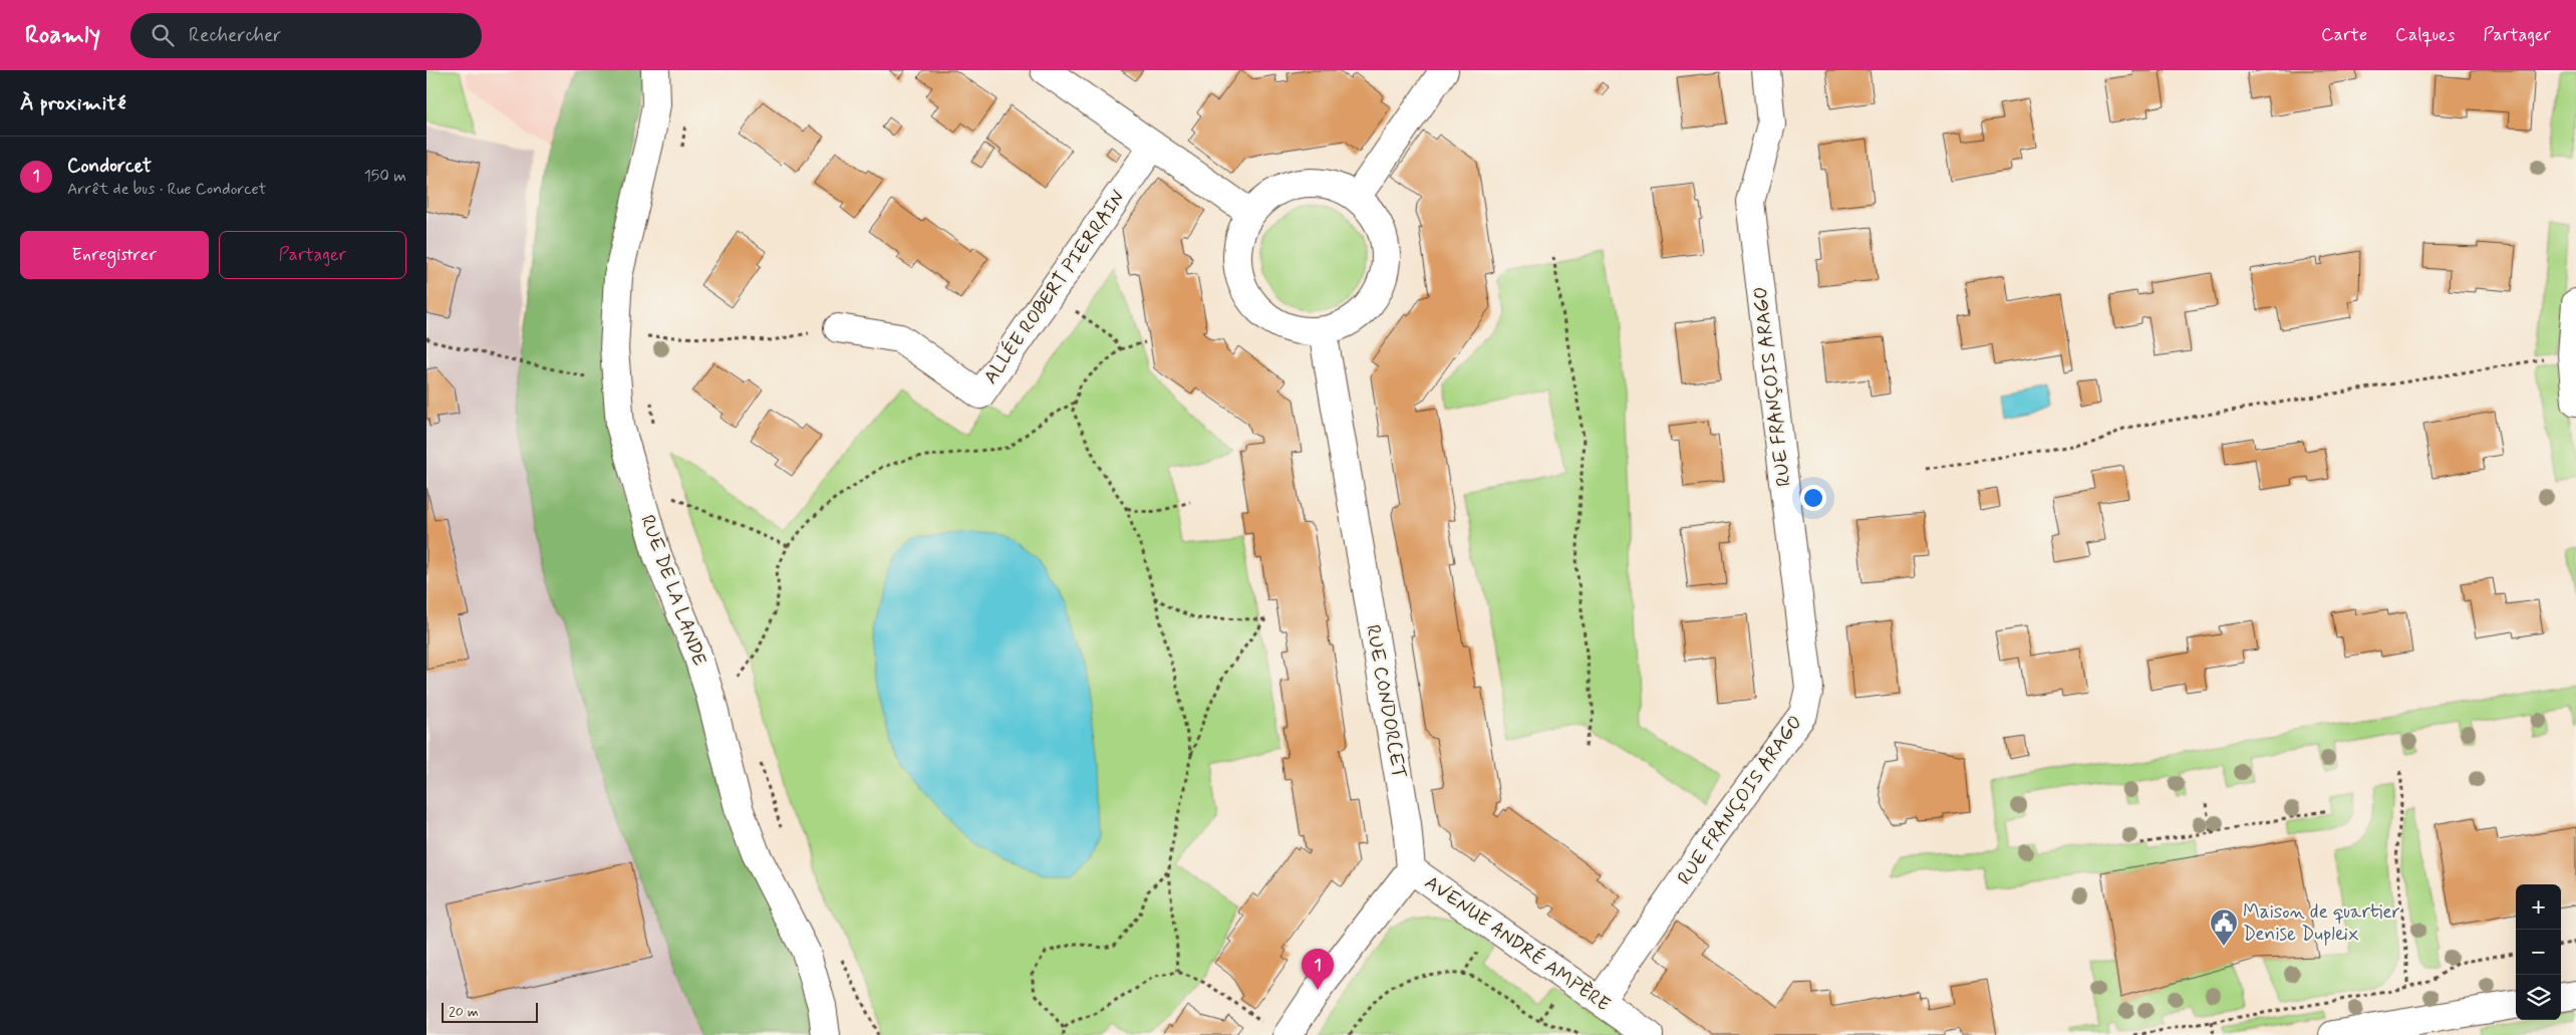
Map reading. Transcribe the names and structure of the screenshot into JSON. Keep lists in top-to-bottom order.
{
  "streets": {
    "street": [
      "ALLÉE ROBERT PIERRAIN",
      "RUE FRANÇOIS ARAGO",
      "RUE DE LA LANDE",
      "RUE CONDORCET",
      "AVENUE ANDRÉ AMPÈRE"
    ]
  },
  "crossings": [
    ["RUE FRANÇOIS ARAGO", "AVENUE ANDRÉ AMPÈRE"],
    ["RUE CONDORCET", "AVENUE ANDRÉ AMPÈRE"]
  ],
  "places": {
    "public building": ["Maison de quartier Denise Dupleix"]
  },
  "scale_bar": "20 m",
  "page": {
    "header": "Roamly",
    "search": "Rechercher",
    "nav": ["Carte", "Calques", "Partager"],
    "heading": "À proximité",
    "list": [
      {
        "mark": "1",
        "name": "Condorcet",
        "note": "Arrêt de bus · Rue Condorcet",
        "value": "150 m"
      }
    ],
    "buttons": ["Enregistrer", "Partager"],
    "map_buttons": ["+", "−"],
    "pins": "1",
    "scale": "20 m"
  }
}
